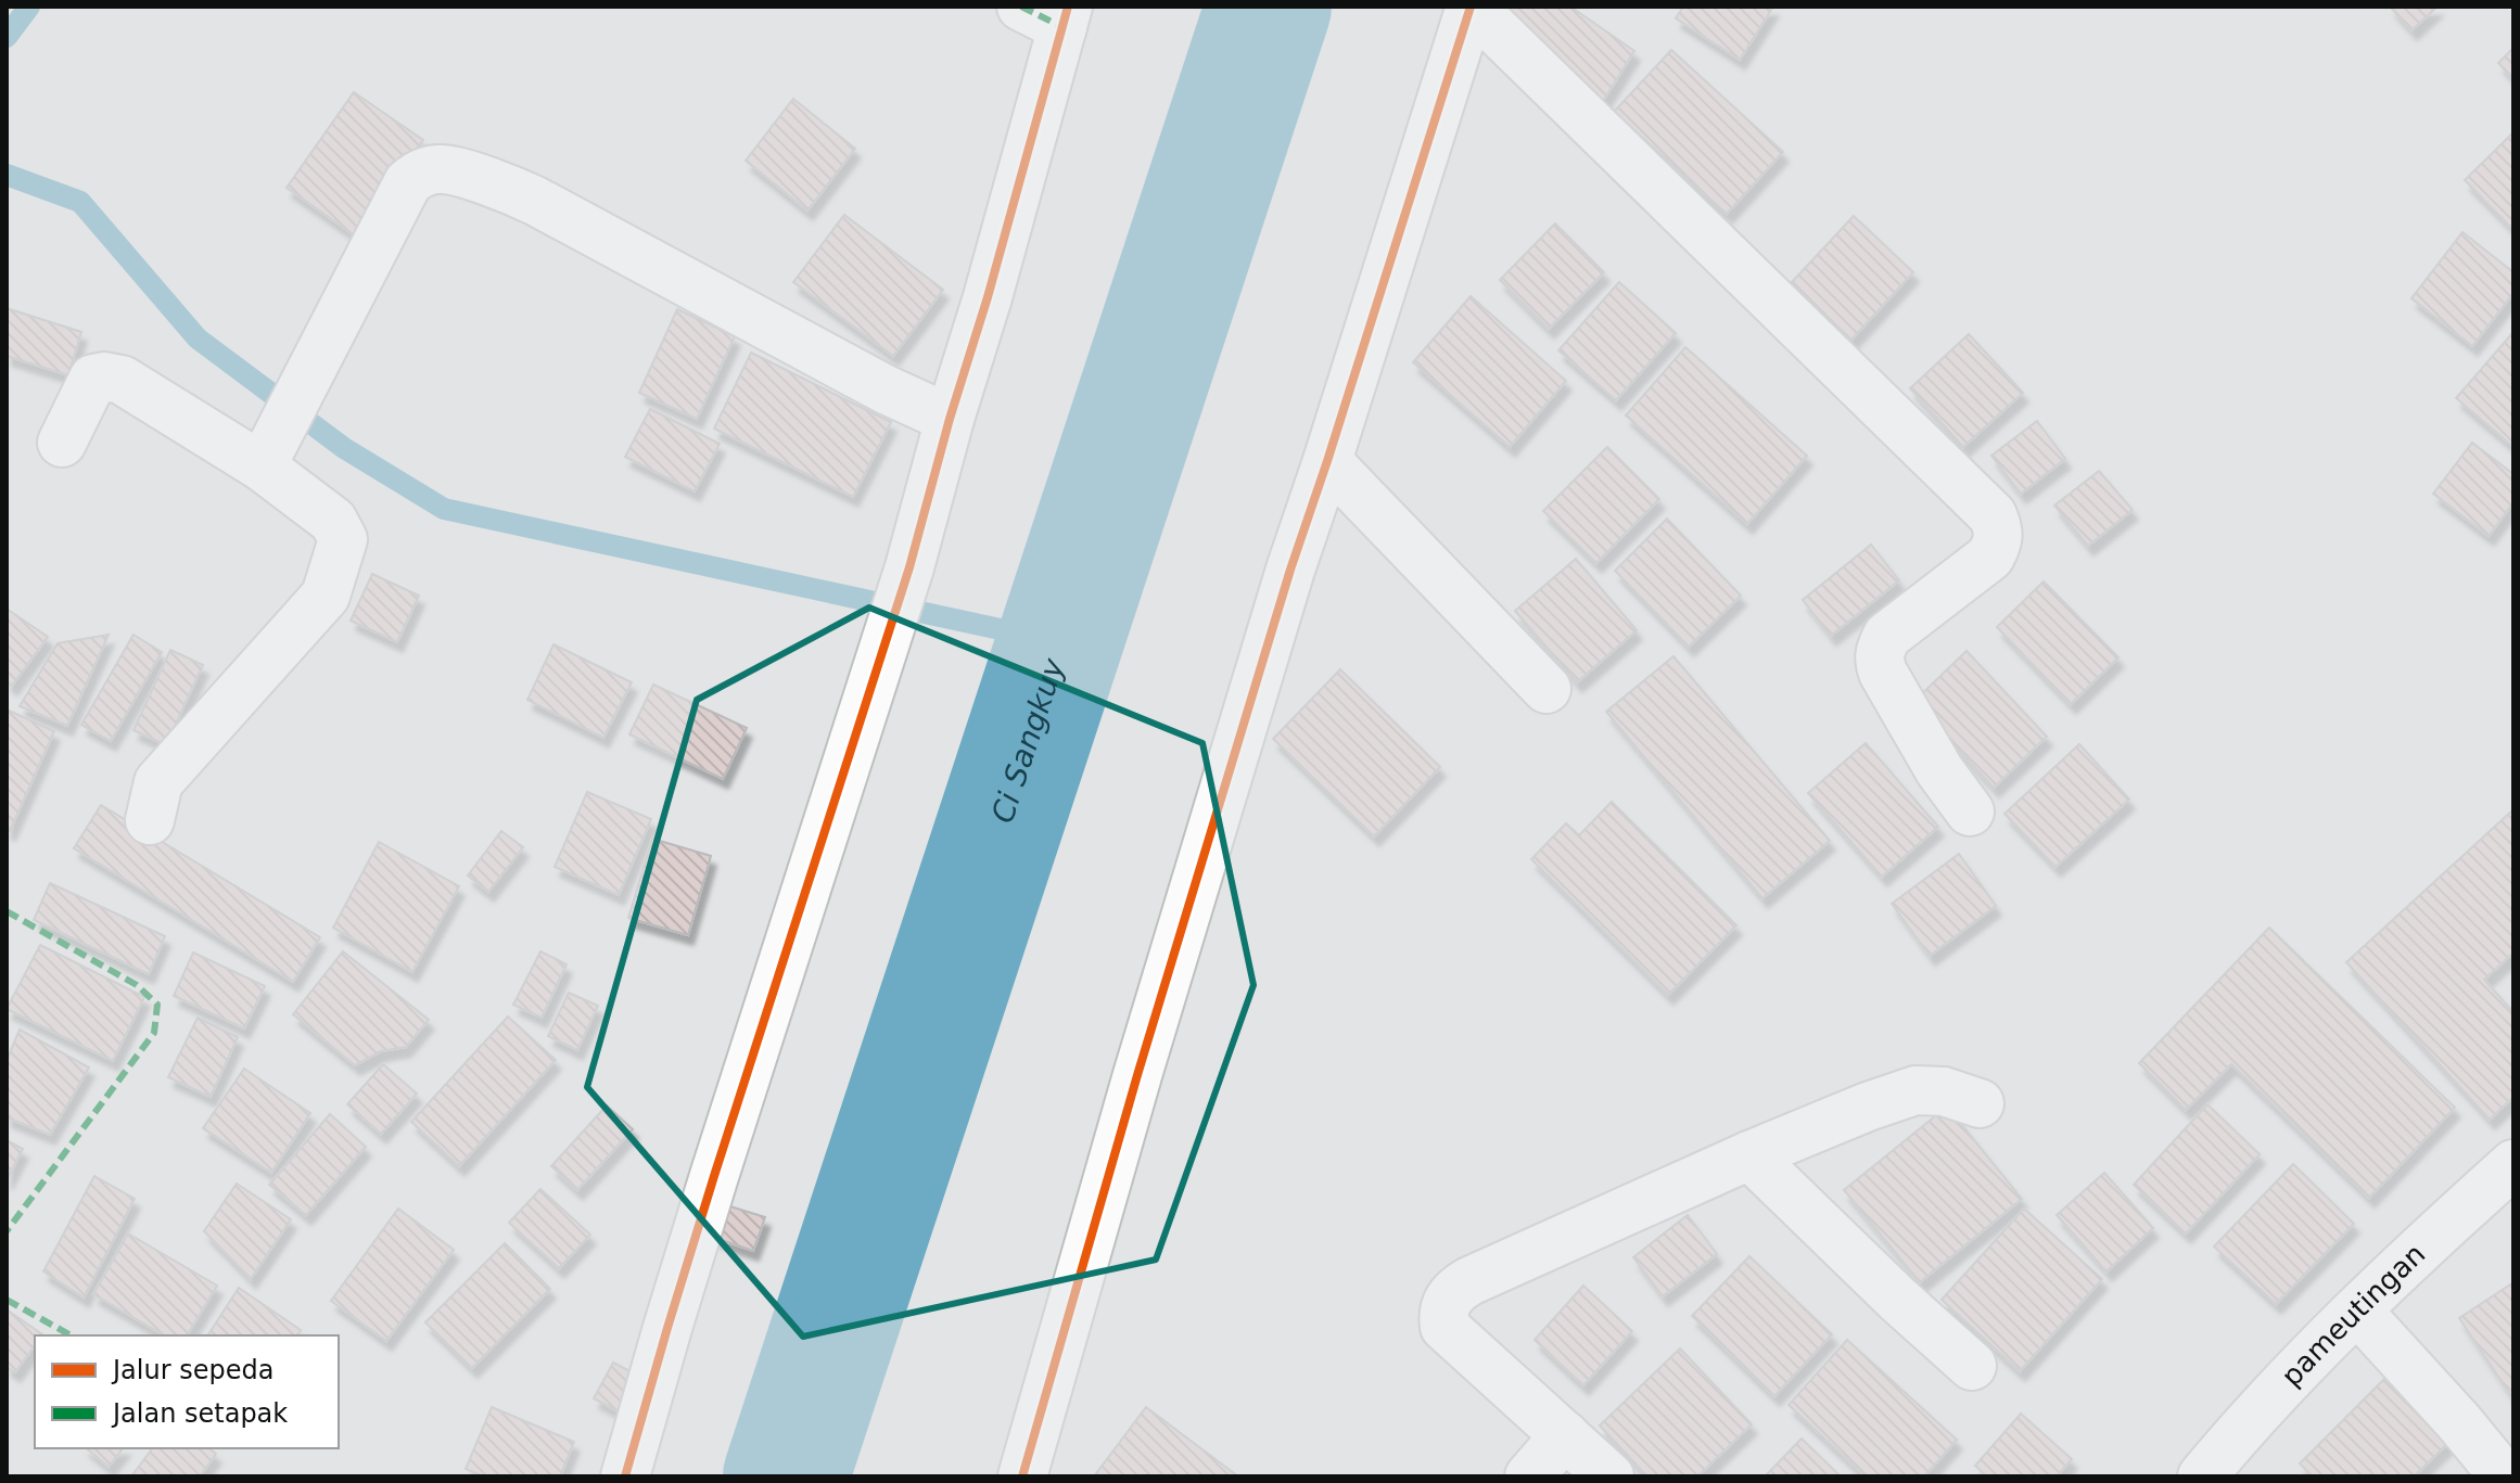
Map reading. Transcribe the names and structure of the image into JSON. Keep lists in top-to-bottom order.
{
  "streets": {
    "street": ["pameutingan"]
  },
  "water": ["Ci Sangkuy"],
  "legend": ["Jalur sepeda", "Jalan setapak"]
}
